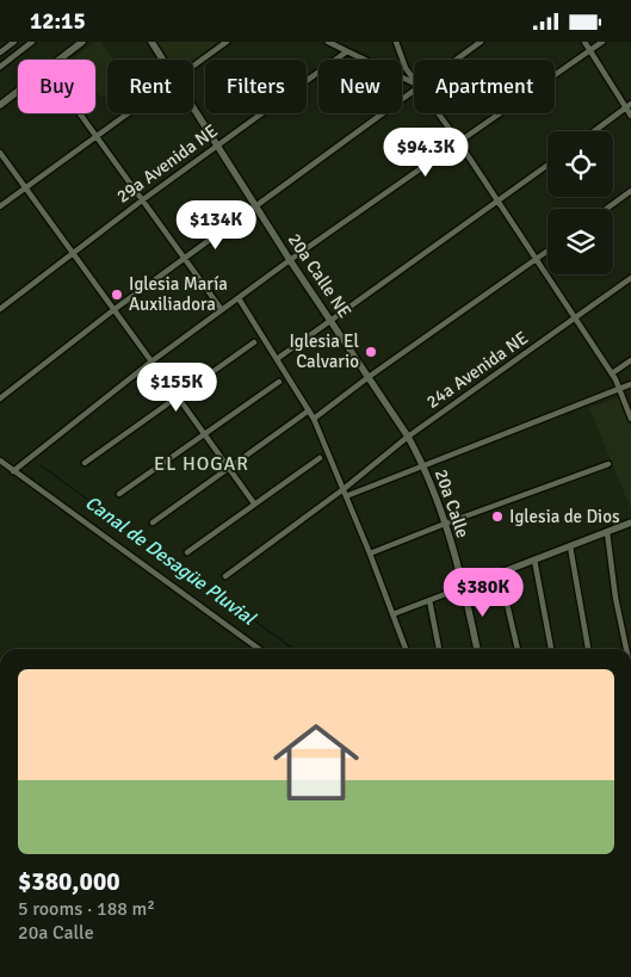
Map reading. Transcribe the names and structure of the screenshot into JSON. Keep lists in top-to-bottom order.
{
  "streets": {
    "street": [
      "29a Avenida NE",
      "20a Calle NE",
      "24a Avenida NE",
      "20a Calle"
    ]
  },
  "crossings": [
    ["29a Avenida NE", "20a Calle NE"],
    ["20a Calle NE", "24a Avenida NE"],
    ["20a Calle NE", "20a Calle"]
  ],
  "districts": ["EL HOGAR"],
  "water": ["Canal de Desagüe Pluvial"],
  "places": ["Iglesia María Auxiliadora", "Iglesia El Calvario", "Iglesia de Dios"],
  "page": {
    "status": "12:15",
    "chip": [
      "Buy",
      "Rent",
      "Filters",
      "New",
      "Apartment"
    ],
    "price": [
      "$94.3K",
      "$134K",
      "$155K",
      "$380K"
    ],
    "list": [
      {
        "name": "$380,000",
        "note": "5 rooms · 188 m² · 20a Calle"
      }
    ]
  }
}
